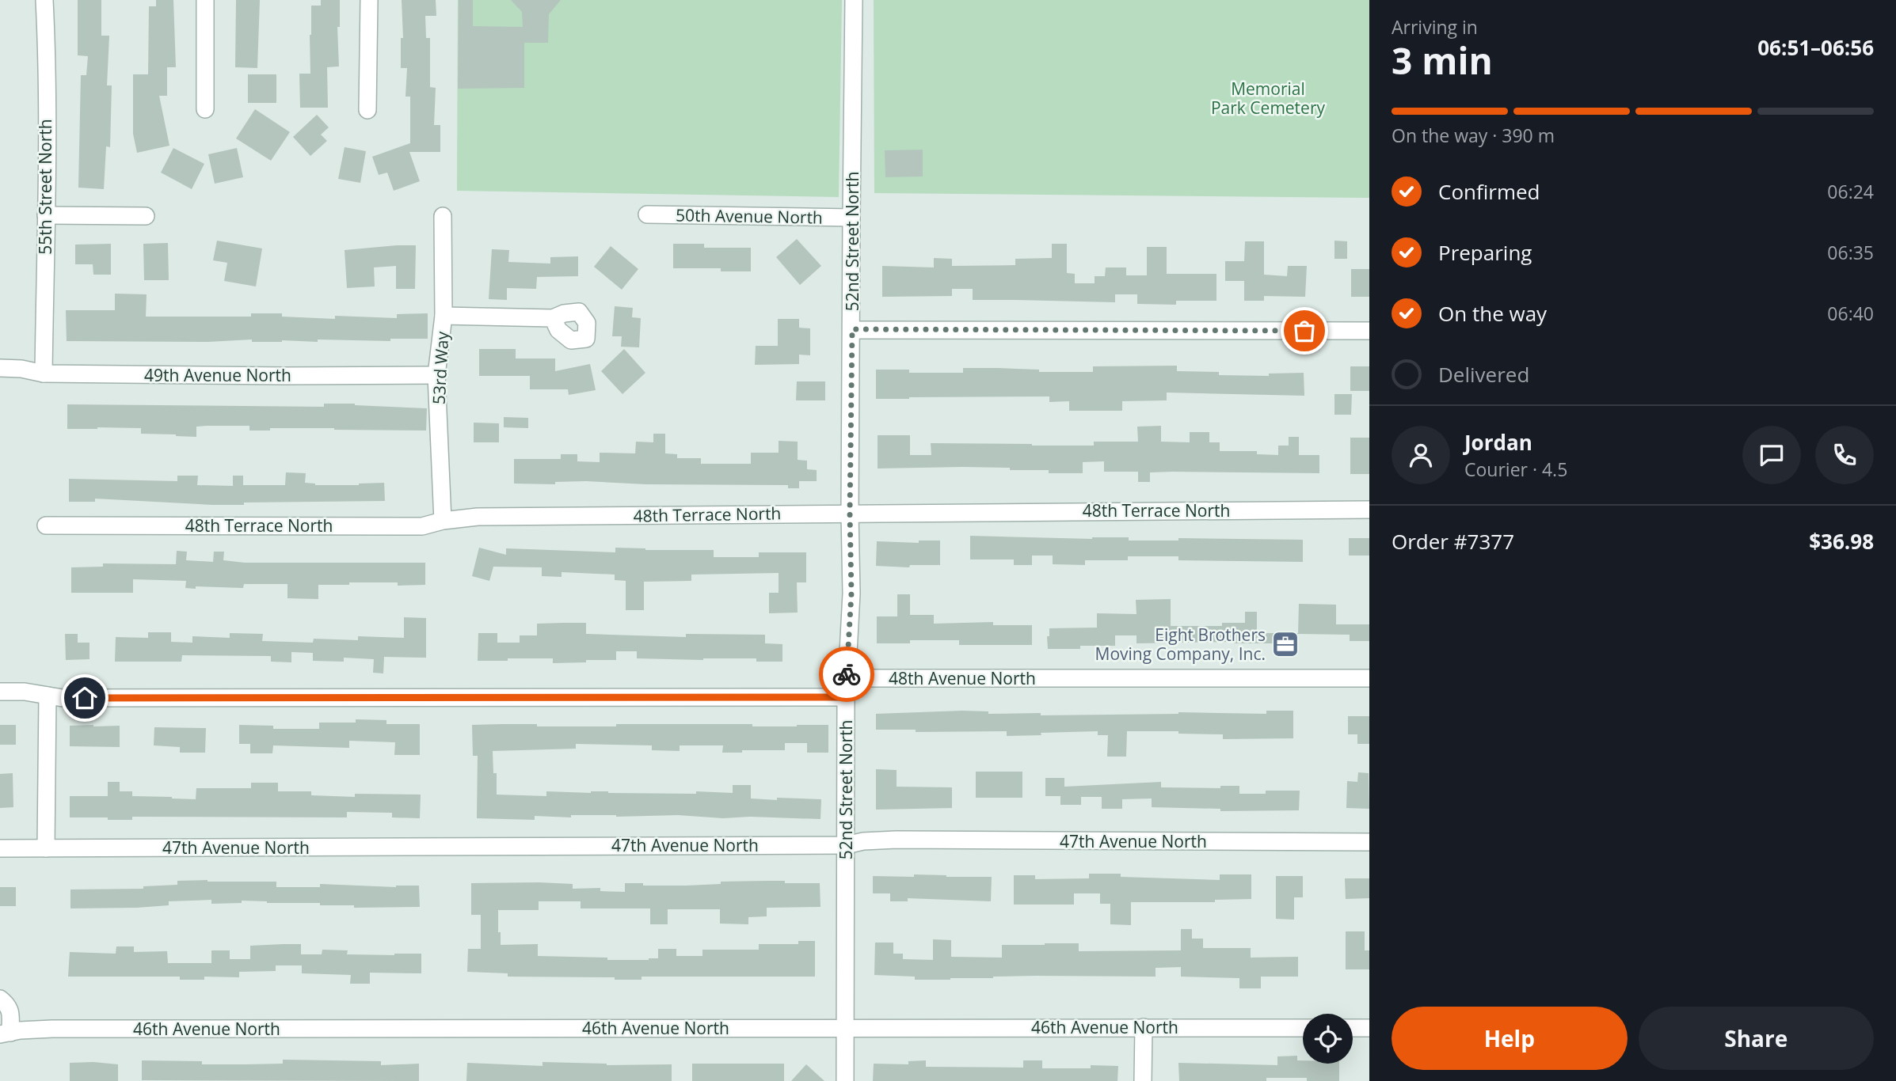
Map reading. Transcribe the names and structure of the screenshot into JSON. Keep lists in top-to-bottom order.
{
  "streets": {
    "street": [
      "55th Street North",
      "50th Avenue North",
      "52nd Street North",
      "53rd Way",
      "49th Avenue North",
      "48th Terrace North",
      "48th Avenue North",
      "47th Avenue North",
      "46th Avenue North"
    ]
  },
  "crossings": [
    ["55th Street North", "49th Avenue North"],
    ["50th Avenue North", "52nd Street North"],
    ["52nd Street North", "48th Terrace North"],
    ["52nd Street North", "48th Avenue North"],
    ["52nd Street North", "47th Avenue North"],
    ["52nd Street North", "46th Avenue North"],
    ["53rd Way", "49th Avenue North"],
    ["53rd Way", "48th Terrace North"]
  ],
  "parks": ["Memorial Park Cemetery"],
  "places": {
    "office": ["Eight Brothers Moving Company, Inc."]
  },
  "page": {
    "heading": ["3 min", "Arriving in", "06:51–06:56"],
    "panel": [
      "Jordan",
      "Courier · 4.5",
      "Order #7377",
      "$36.98"
    ],
    "bar": "On the way · 390 m",
    "list": [
      ["Confirmed", "06:24"],
      ["Preparing", "06:35"],
      ["On the way", "06:40"],
      "Delivered"
    ],
    "buttons": ["Help", "Share"]
  }
}
